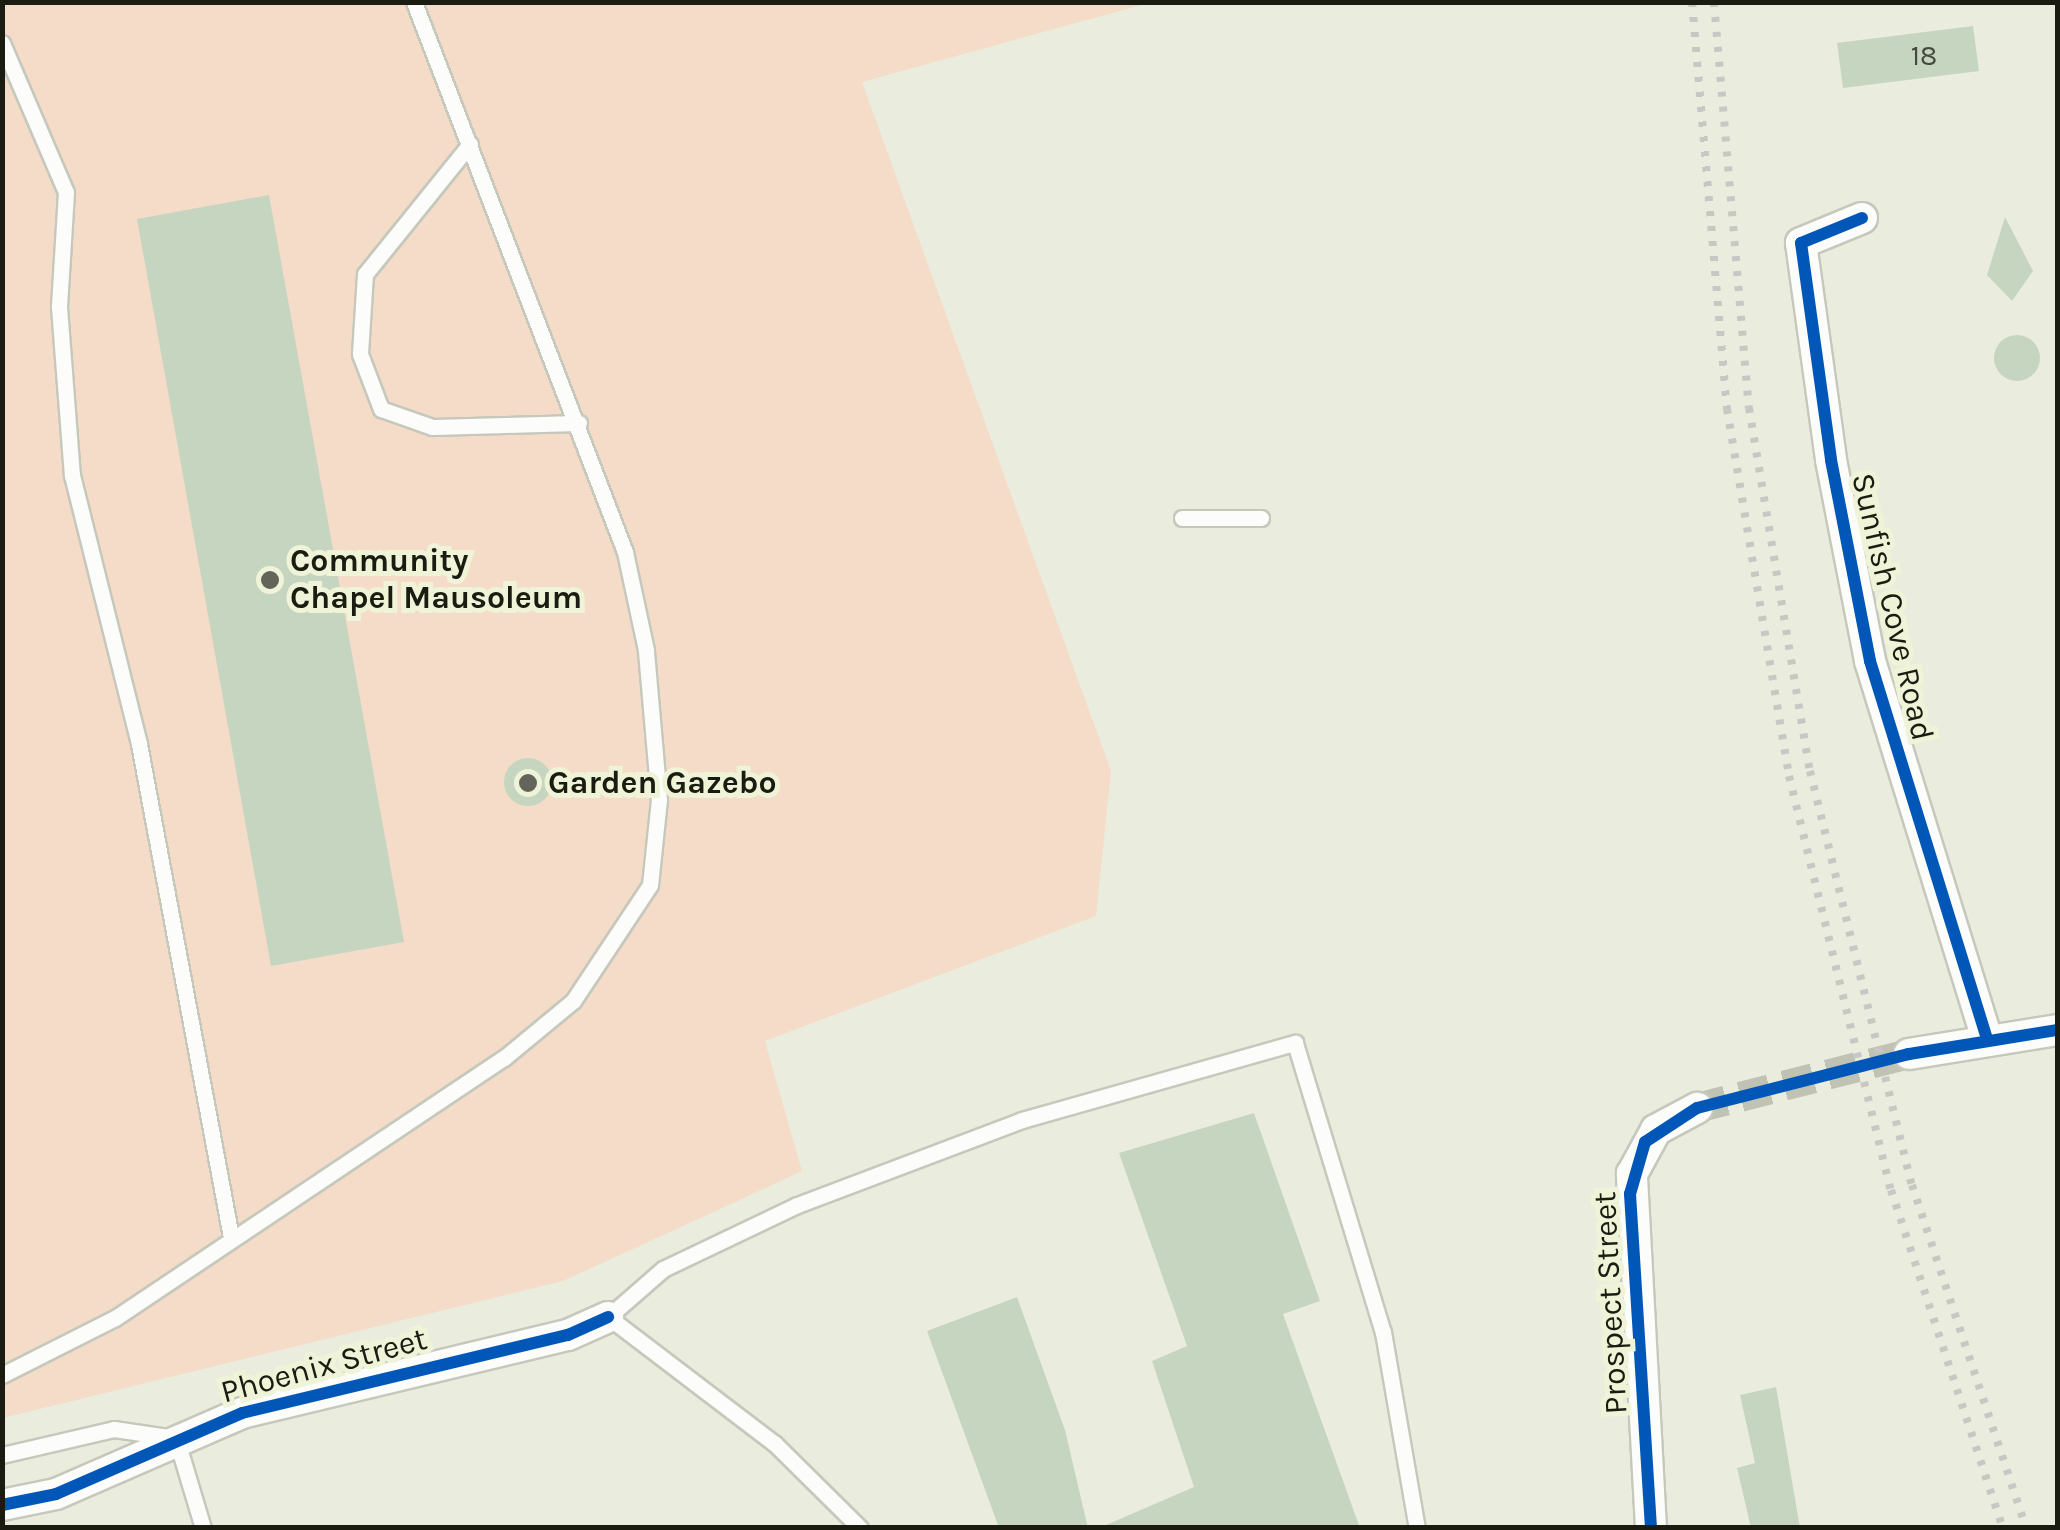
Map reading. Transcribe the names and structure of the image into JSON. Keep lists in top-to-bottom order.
{
  "streets": {
    "street": ["Sunfish Cove Road", "Prospect Street", "Phoenix Street"]
  },
  "places": ["Community Chapel Mausoleum", "Garden Gazebo"],
  "house_numbers": ["18"]
}
